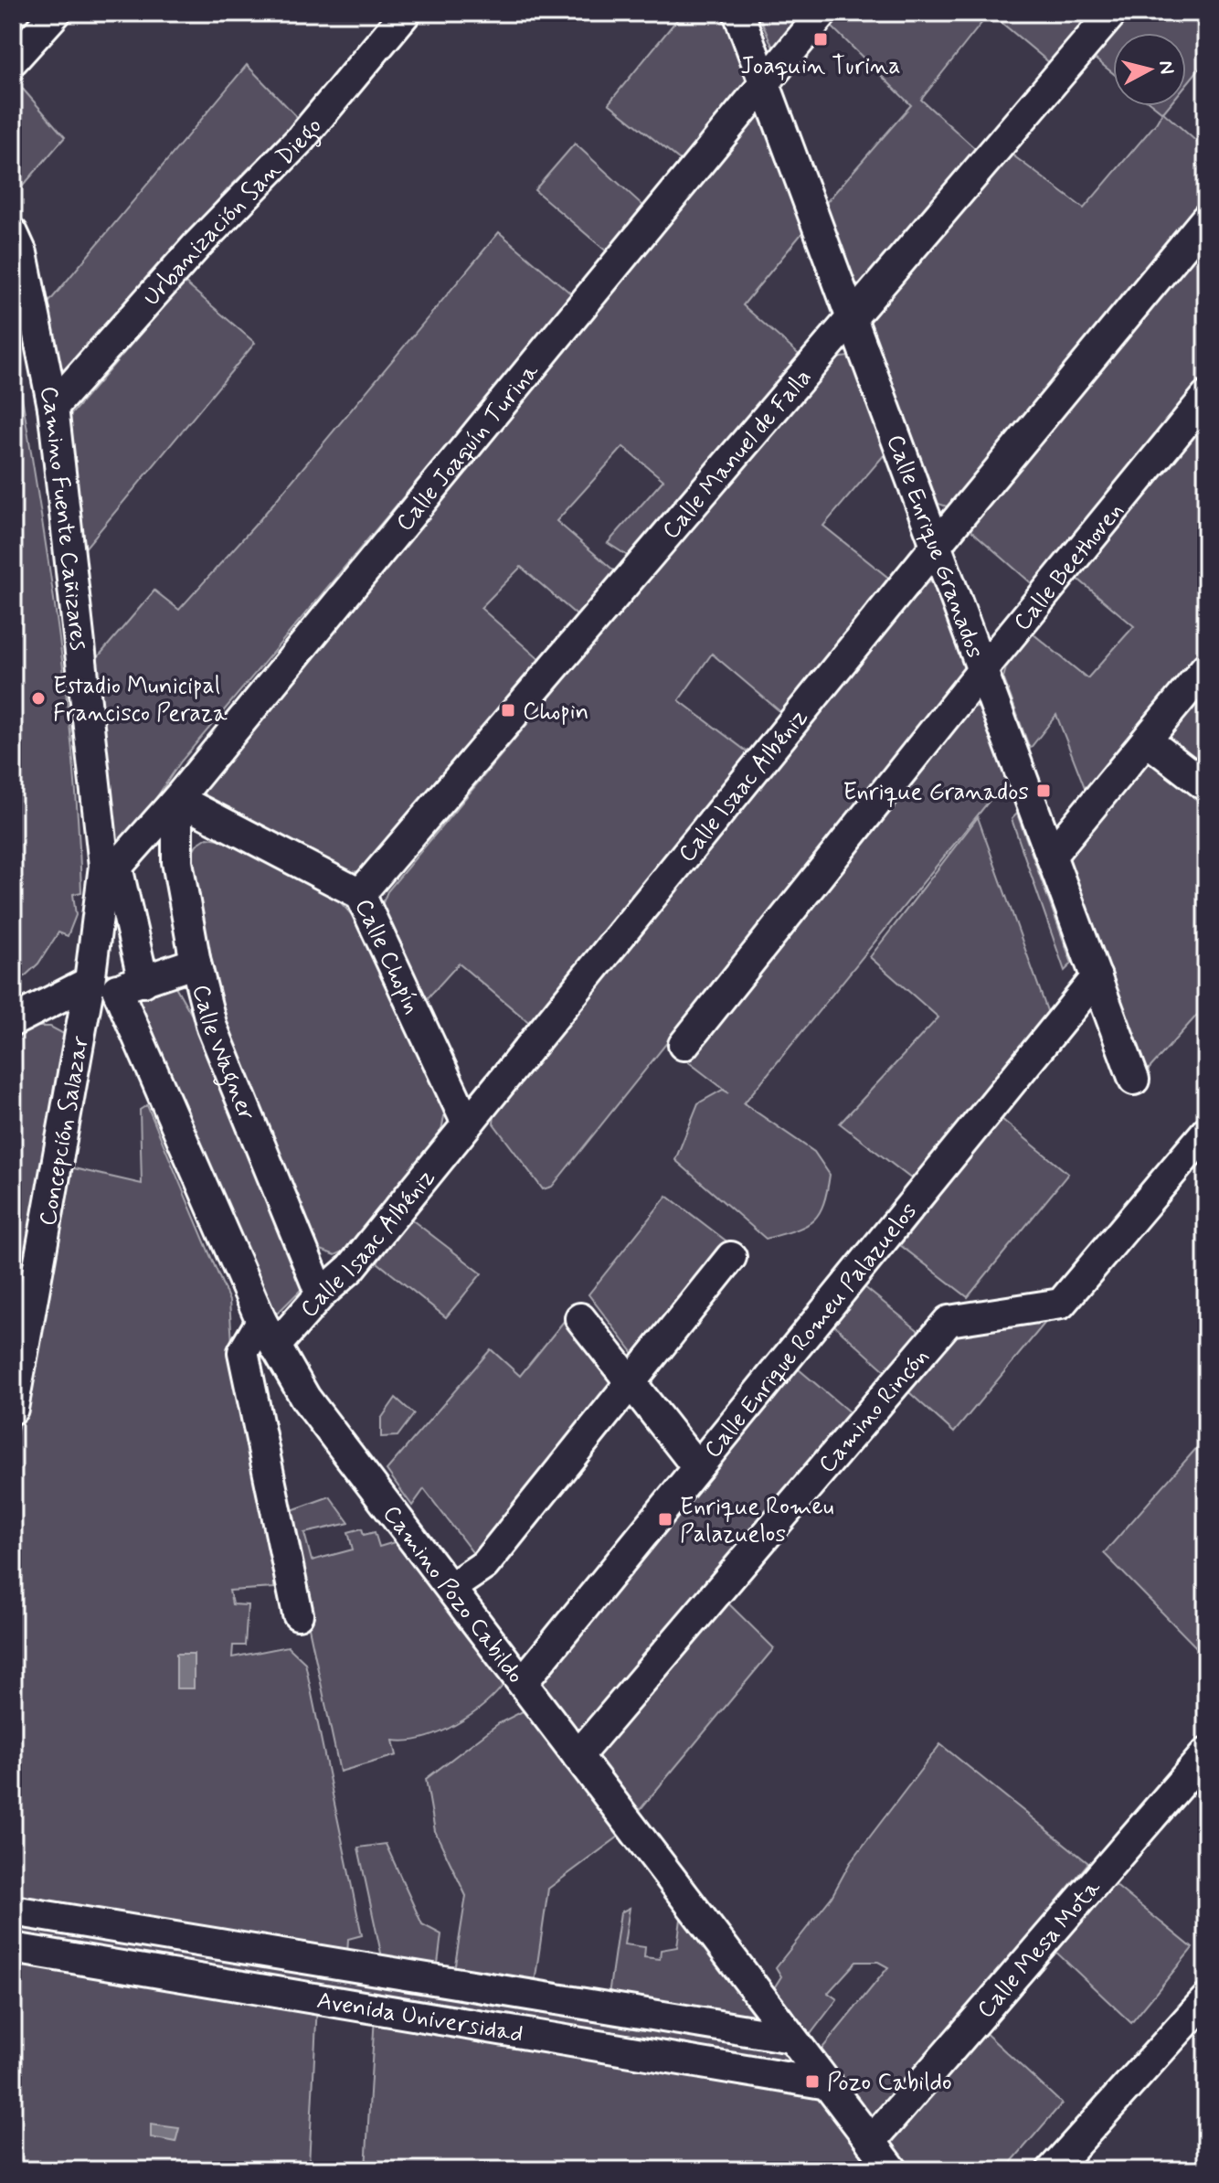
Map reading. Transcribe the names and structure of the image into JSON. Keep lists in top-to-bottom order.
{
  "streets": {
    "street": [
      "Urbanización San Diego",
      "Calle Joaquín Turina",
      "Calle Manuel de Falla",
      "Camino Fuente Cañizares",
      "Calle Enrique Granados",
      "Calle Beethoven",
      "Calle Isaac Albéniz",
      "Calle Chopín",
      "Calle Wagner",
      "Concepción Salazar",
      "Calle Enrique Romeu Palazuelos",
      "Camino Rincón",
      "Camino Pozo Cabildo",
      "Calle Mesa Mota",
      "Avenida Universidad"
    ]
  },
  "crossings": [
    ["Urbanización San Diego", "Camino Fuente Cañizares"],
    ["Calle Joaquín Turina", "Camino Fuente Cañizares"],
    ["Calle Joaquín Turina", "Calle Enrique Granados"],
    ["Calle Joaquín Turina", "Calle Chopín"],
    ["Calle Joaquín Turina", "Calle Wagner"],
    ["Calle Manuel de Falla", "Calle Enrique Granados"],
    ["Calle Manuel de Falla", "Calle Chopín"],
    ["Camino Fuente Cañizares", "Concepción Salazar"],
    ["Camino Fuente Cañizares", "Camino Pozo Cabildo"],
    ["Calle Enrique Granados", "Calle Beethoven"],
    ["Calle Enrique Granados", "Calle Isaac Albéniz"],
    ["Calle Enrique Granados", "Calle Enrique Romeu Palazuelos"],
    ["Calle Isaac Albéniz", "Calle Chopín"],
    ["Calle Isaac Albéniz", "Calle Wagner"],
    ["Calle Isaac Albéniz", "Camino Pozo Cabildo"],
    ["Calle Chopín", "Calle Wagner"],
    ["Concepción Salazar", "Camino Pozo Cabildo"],
    ["Calle Enrique Romeu Palazuelos", "Camino Pozo Cabildo"],
    ["Camino Rincón", "Camino Pozo Cabildo"],
    ["Camino Pozo Cabildo", "Calle Mesa Mota"],
    ["Camino Pozo Cabildo", "Avenida Universidad"]
  ],
  "places": {
    "transit": [
      "Joaquin Turina",
      "Chopin",
      "Enrique Granados",
      "Enrique Romeu Palazuelos",
      "Pozo Cabildo"
    ],
    "other": ["Estadio Municipal Francisco Peraza"]
  },
  "north": "right"
}
